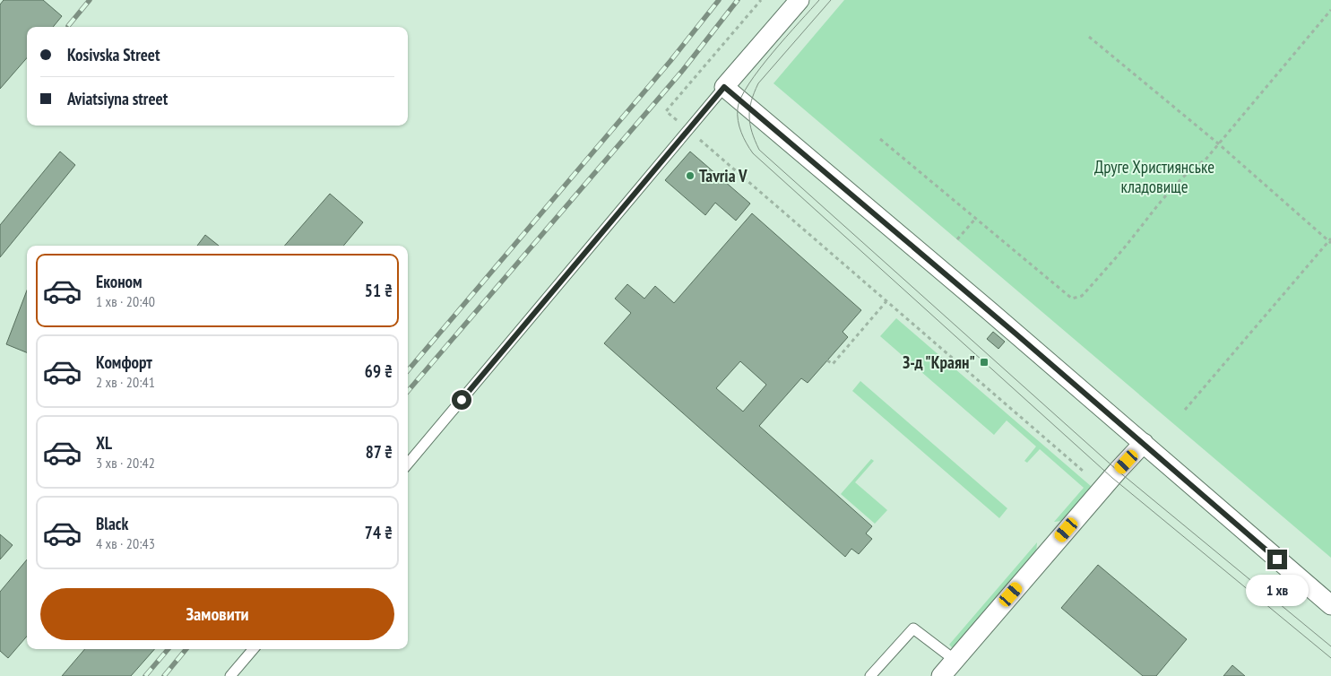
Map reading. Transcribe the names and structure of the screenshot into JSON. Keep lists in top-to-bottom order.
{
  "parks": ["Друге Християнське кладовище"],
  "places": {
    "other": ["Tavria V"],
    "transit": ["З-д \"Краян\""]
  },
  "page": {
    "banner": ["Kosivska Street", "Aviatsiyna street"],
    "list": [
      {
        "name": "Економ",
        "note": "1 хв · 20:40",
        "value": "51 ₴"
      },
      {
        "name": "Комфорт",
        "note": "2 хв · 20:41",
        "value": "69 ₴"
      },
      {
        "name": "XL",
        "note": "3 хв · 20:42",
        "value": "87 ₴"
      },
      {
        "name": "Black",
        "note": "4 хв · 20:43",
        "value": "74 ₴"
      }
    ],
    "bubble": "1 хв",
    "buttons": "Замовити"
  }
}
